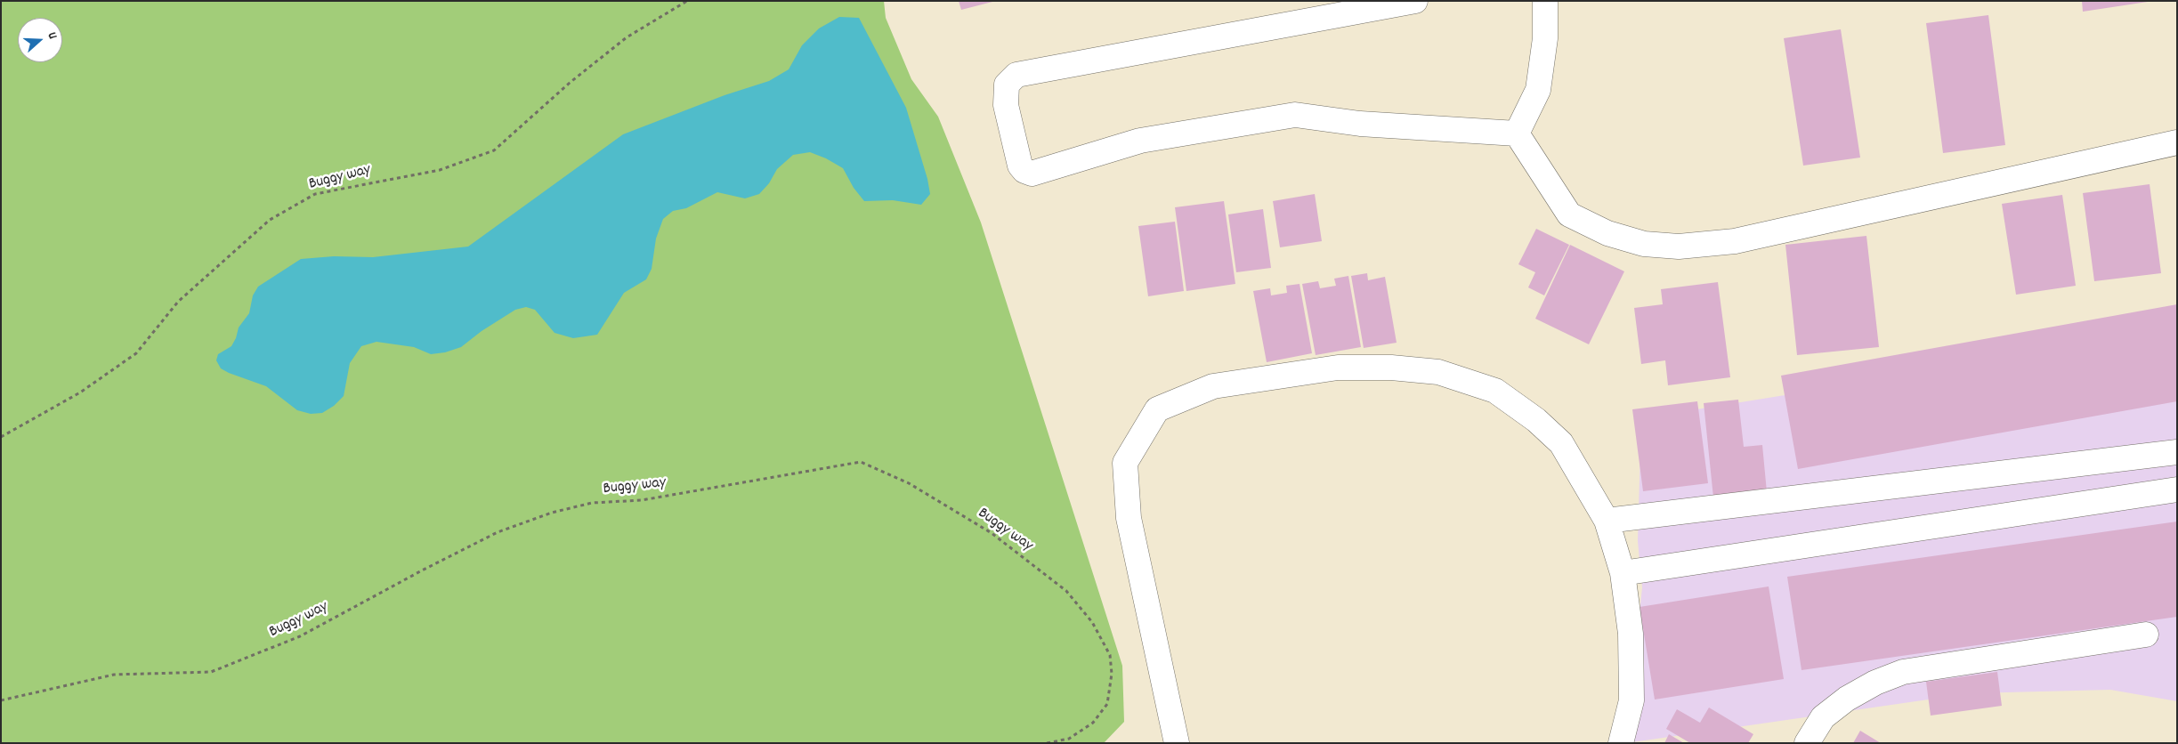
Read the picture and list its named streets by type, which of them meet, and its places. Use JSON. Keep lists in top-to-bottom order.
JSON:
{
  "streets": {
    "path": ["Buggy way"]
  },
  "north": "right"
}
